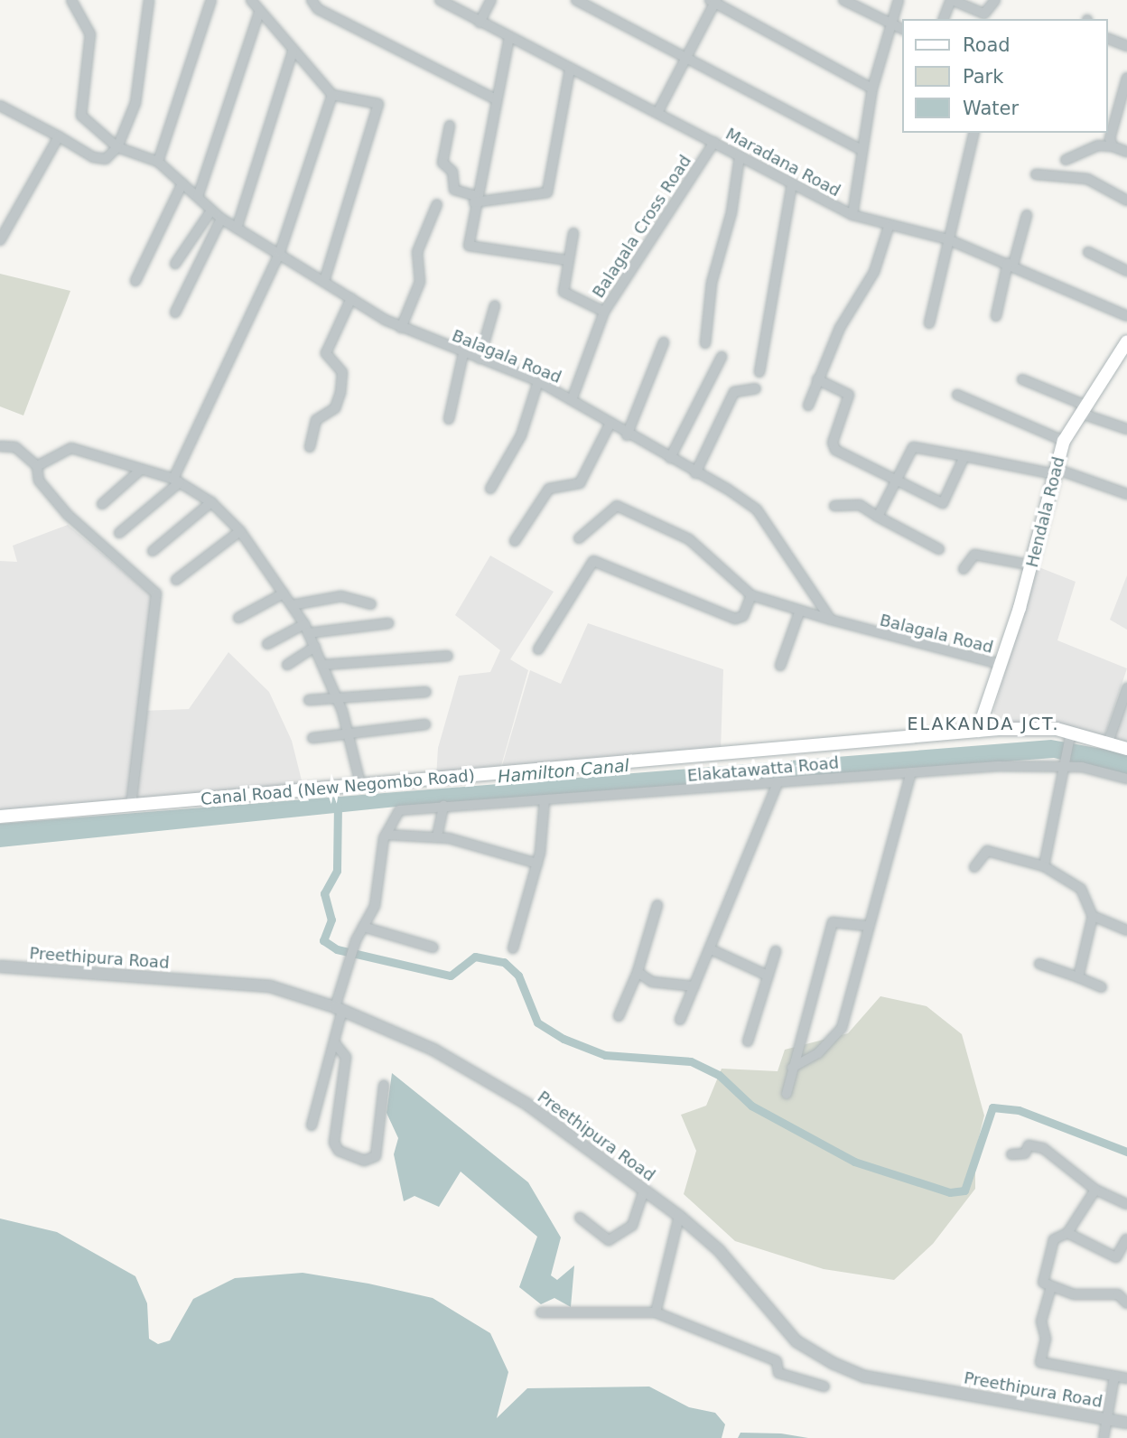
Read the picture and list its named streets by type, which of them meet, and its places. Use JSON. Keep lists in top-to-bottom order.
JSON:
{
  "streets": {
    "main road": ["Hendala Road", "Canal Road (New Negombo Road)"],
    "street": [
      "Maradana Road",
      "Balagala Cross Road",
      "Balagala Road",
      "Elakatawatta Road",
      "Preethipura Road"
    ]
  },
  "crossings": [
    ["Maradana Road", "Balagala Cross Road"],
    ["Balagala Cross Road", "Balagala Road"],
    ["Balagala Road", "Hendala Road"],
    ["Hendala Road", "Canal Road (New Negombo Road)"]
  ],
  "districts": ["ELAKANDA JCT."],
  "water": ["Hamilton Canal"],
  "legend": ["Road", "Park", "Water"]
}
